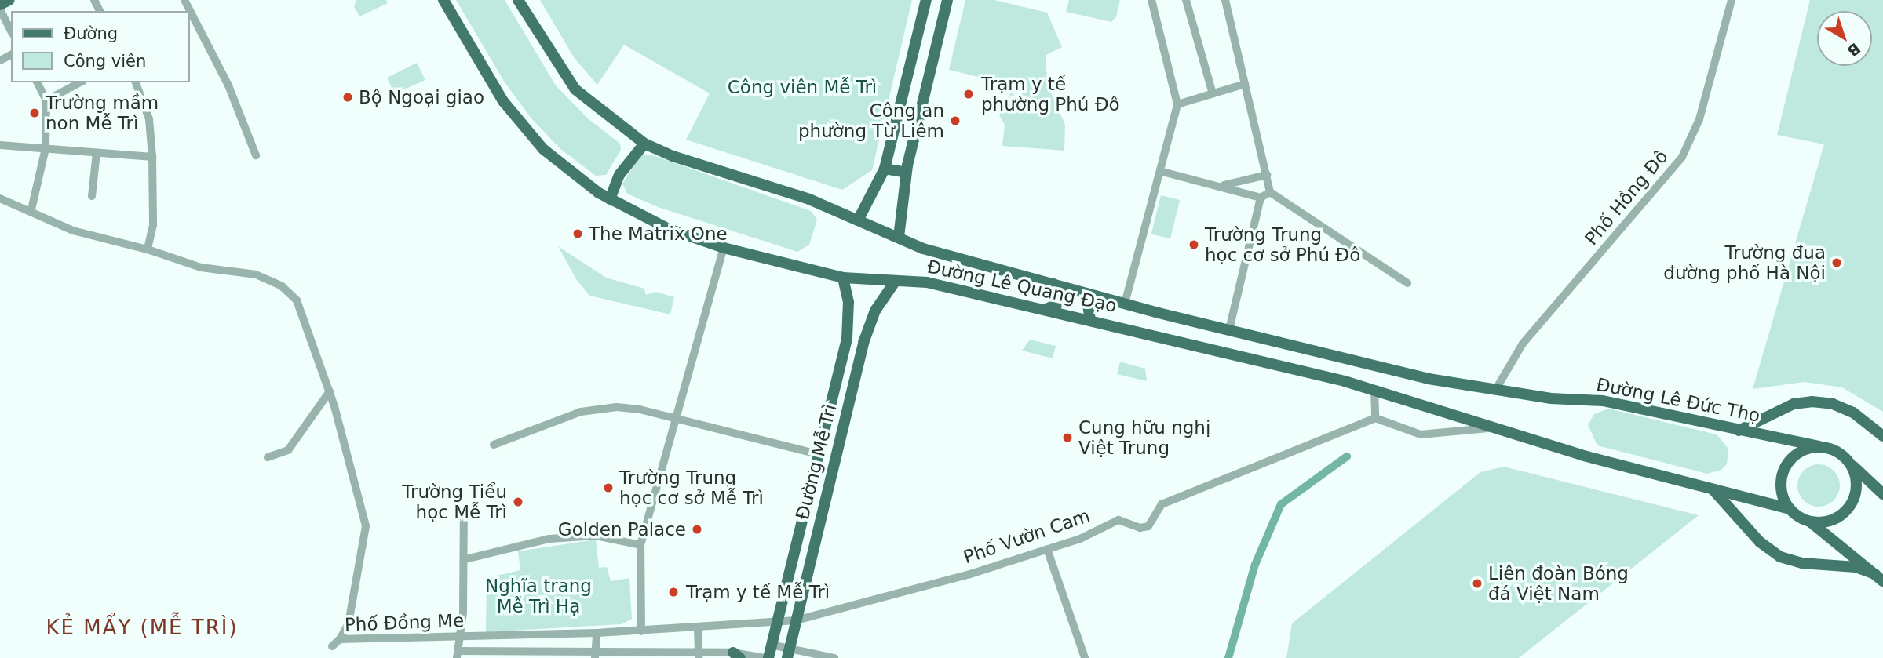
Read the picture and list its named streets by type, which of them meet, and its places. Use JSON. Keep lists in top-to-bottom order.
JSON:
{
  "streets": {
    "main road": ["Đường Lê Quang Đạo", "Đường Lê Đức Thọ", "Đường Mễ Trì"],
    "street": ["Phố Hồng Đô", "Phố Vườn Cam", "Phố Đồng Me"]
  },
  "crossings": [
    ["Phố Hồng Đô", "Đường Lê Quang Đạo"],
    ["Phố Hồng Đô", "Đường Lê Đức Thọ"],
    ["Đường Lê Quang Đạo", "Đường Lê Đức Thọ"],
    ["Đường Lê Quang Đạo", "Đường Mễ Trì"],
    ["Đường Mễ Trì", "Phố Vườn Cam"],
    ["Đường Mễ Trì", "Phố Đồng Me"],
    ["Phố Vườn Cam", "Phố Đồng Me"]
  ],
  "districts": ["KẺ MẨY (MỄ TRÌ)"],
  "parks": ["Công viên Mễ Trì", "Nghĩa trang Mễ Trì Hạ"],
  "places": [
    "Trạm y tế phường Phú Đô",
    "Bộ Ngoại giao",
    "Trường mầm non Mễ Trì",
    "Công an phường Từ Liêm",
    "The Matrix One",
    "Trường Trung học cơ sở Phú Đô",
    "Trường đua đường phố Hà Nội",
    "Cung hữu nghị Việt Trung",
    "Trường Trung học cơ sở Mễ Trì",
    "Trường Tiểu học Mễ Trì",
    "Golden Palace",
    "Liên đoàn Bóng đá Việt Nam",
    "Trạm y tế Mễ Trì"
  ],
  "legend": ["Đường", "Công viên"],
  "north": "bottom right"
}
